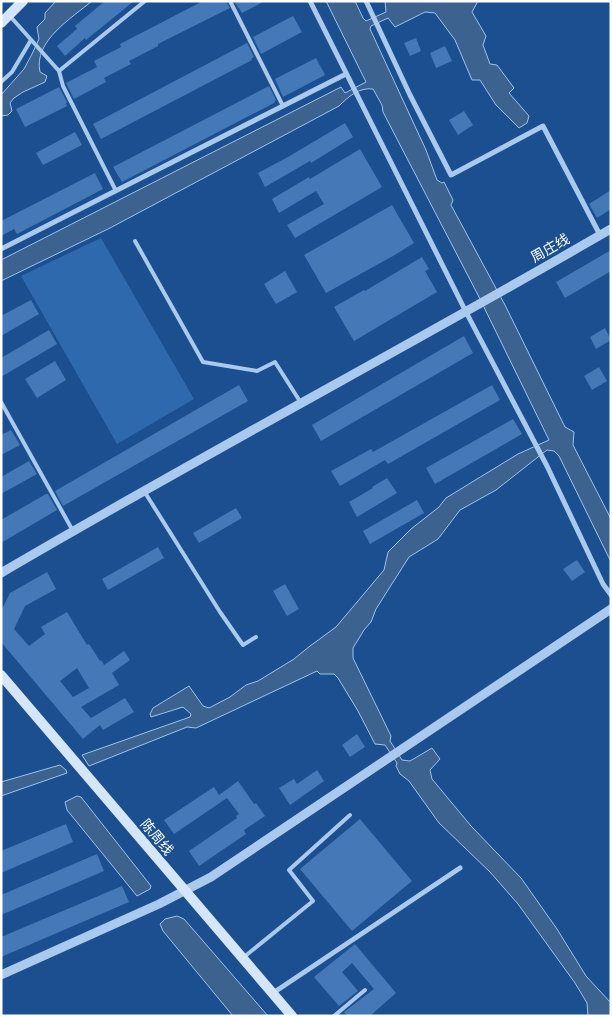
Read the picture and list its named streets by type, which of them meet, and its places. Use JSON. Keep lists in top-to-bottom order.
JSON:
{
  "streets": {
    "main road": ["陈周线"],
    "street": ["周庄线"]
  }
}
